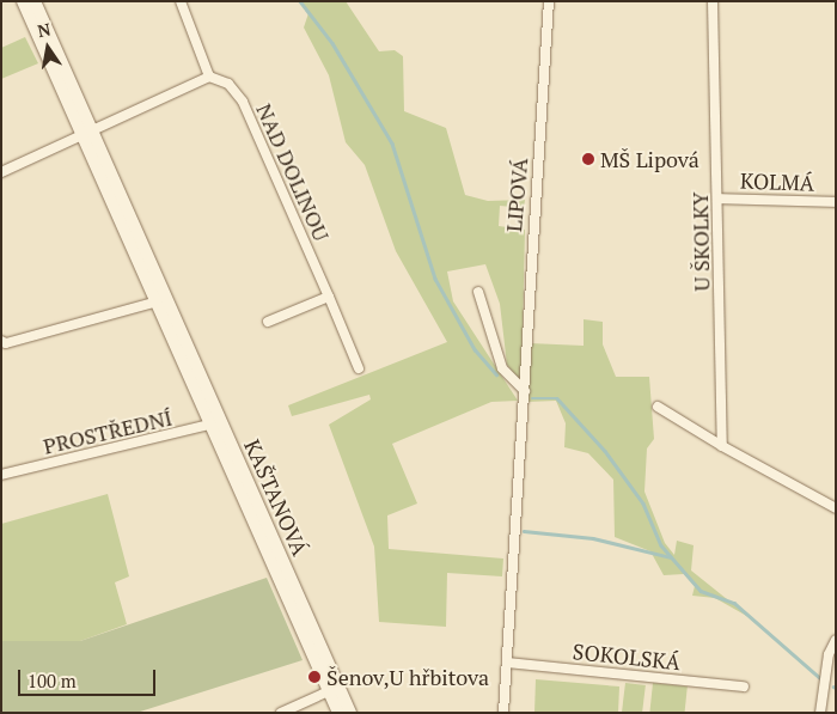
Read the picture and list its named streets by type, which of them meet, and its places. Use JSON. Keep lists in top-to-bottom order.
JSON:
{
  "streets": {
    "main road": ["KAŠTANOVÁ"],
    "street": [
      "NAD DOLINOU",
      "KOLMÁ",
      "LIPOVÁ",
      "U ŠKOLKY",
      "PROSTŘEDNÍ",
      "SOKOLSKÁ"
    ]
  },
  "crossings": [
    ["KOLMÁ", "U ŠKOLKY"],
    ["LIPOVÁ", "SOKOLSKÁ"],
    ["PROSTŘEDNÍ", "KAŠTANOVÁ"]
  ],
  "places": ["MŠ Lipová", "Šenov,U hřbitova"],
  "scale_bar": "100 m",
  "north": "top"
}
